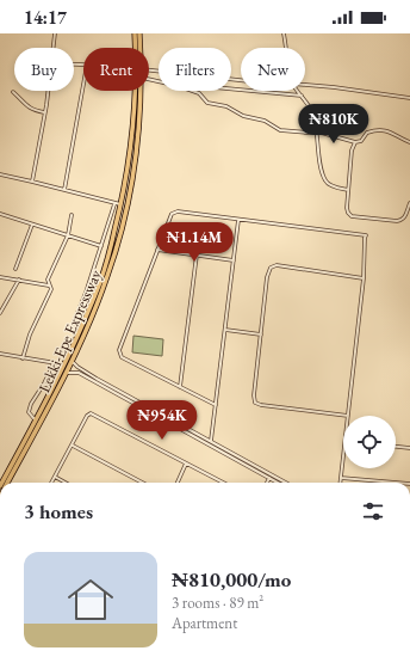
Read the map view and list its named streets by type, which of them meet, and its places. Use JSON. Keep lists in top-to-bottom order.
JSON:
{
  "streets": {
    "highway": ["Lekki-Epe Expressway"]
  },
  "page": {
    "status": "14:17",
    "chip": [
      "Buy",
      "Rent",
      "Filters",
      "New"
    ],
    "price": ["₦810K", "₦1.14M", "₦954K"],
    "heading": "3 homes",
    "list": [
      {
        "name": "₦810,000/mo",
        "note": "3 rooms · 89 m² · Apartment"
      }
    ]
  }
}
